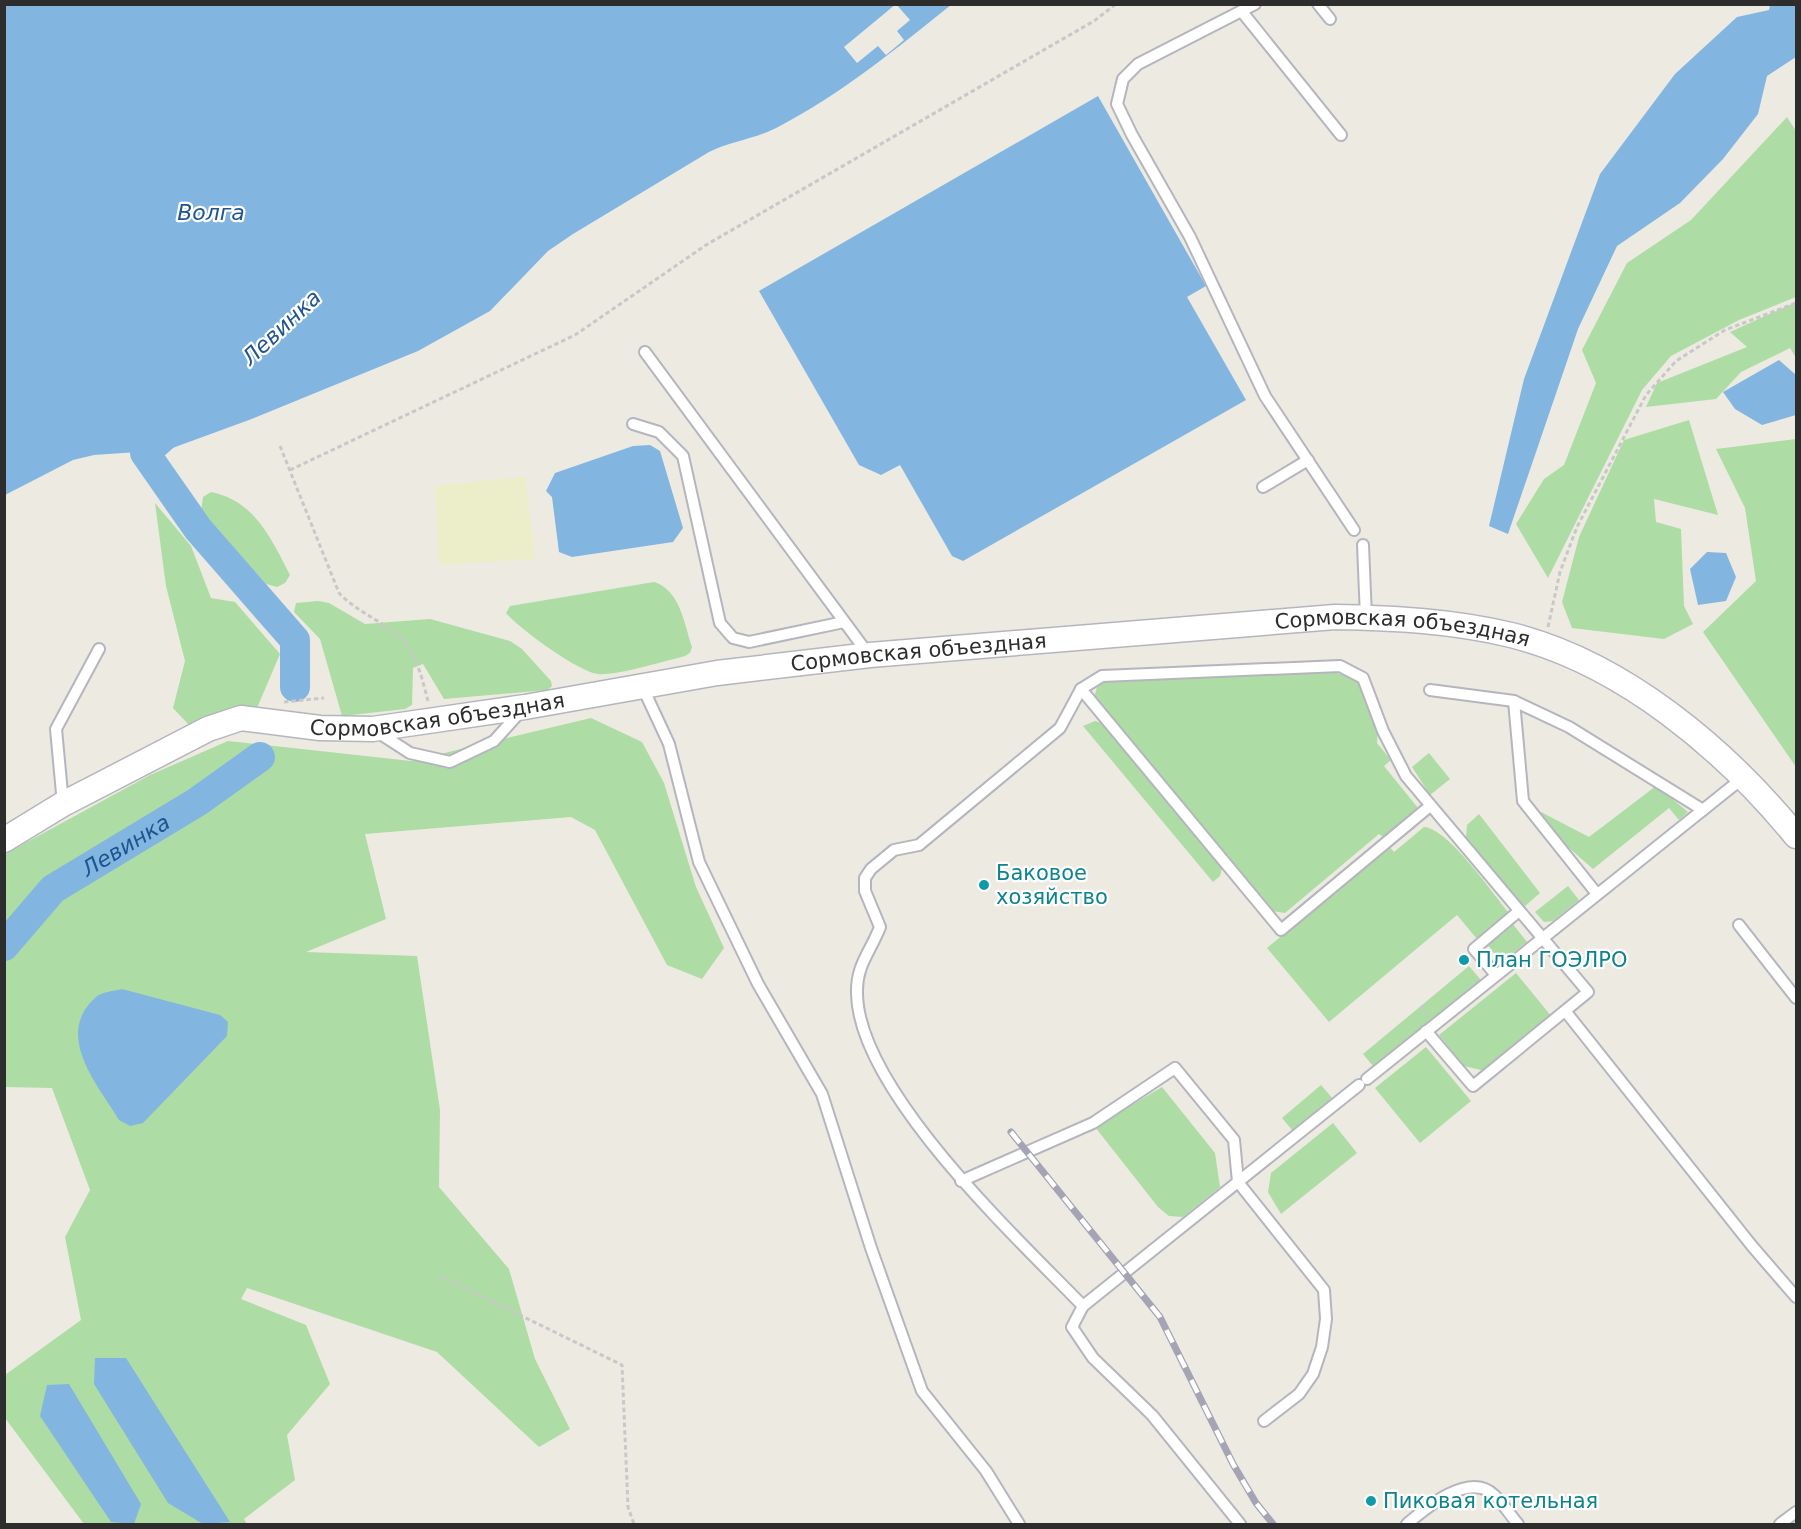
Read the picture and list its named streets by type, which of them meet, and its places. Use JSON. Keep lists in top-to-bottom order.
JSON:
{
  "streets": {
    "street": ["Сормовская объездная"]
  },
  "water": ["Волга", "Левинка"],
  "places": ["Баковое хозяйство", "План ГОЭЛРО", "Пиковая котельная"]
}
